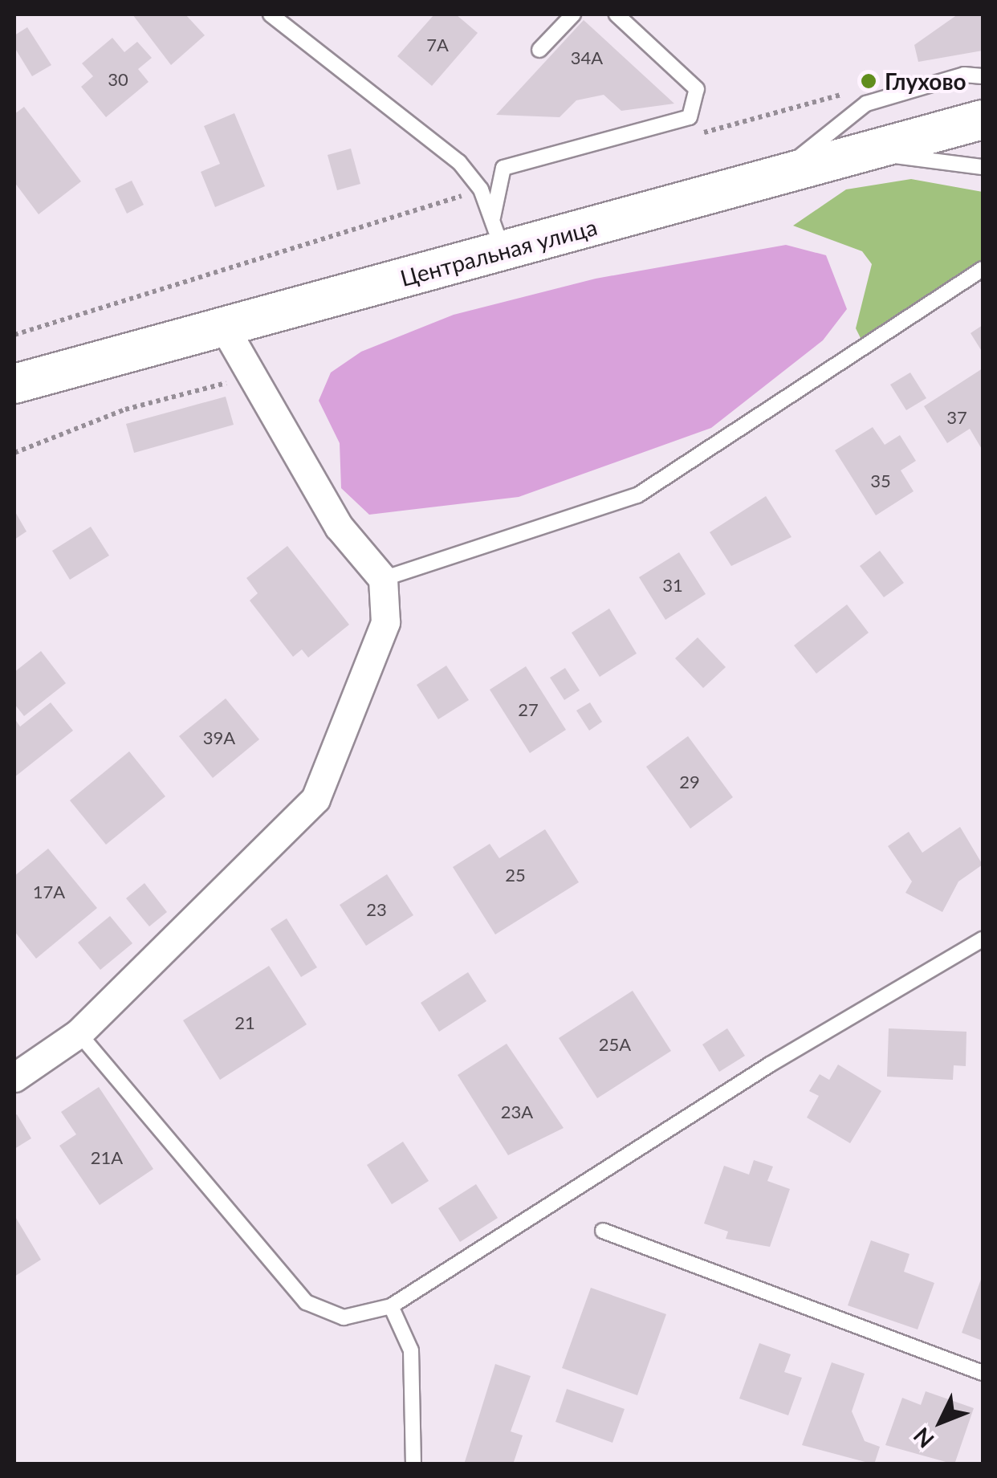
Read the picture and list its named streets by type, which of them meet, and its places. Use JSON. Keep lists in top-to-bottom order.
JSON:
{
  "streets": {
    "main road": ["Центральная улица"]
  },
  "places": ["Глухово"],
  "house_numbers": [
    "7А",
    "34А",
    "30",
    "37",
    "35",
    "31",
    "27",
    "39А",
    "29",
    "25",
    "17А",
    "23",
    "21",
    "25А",
    "23А",
    "21А"
  ],
  "north": "bottom left"
}
